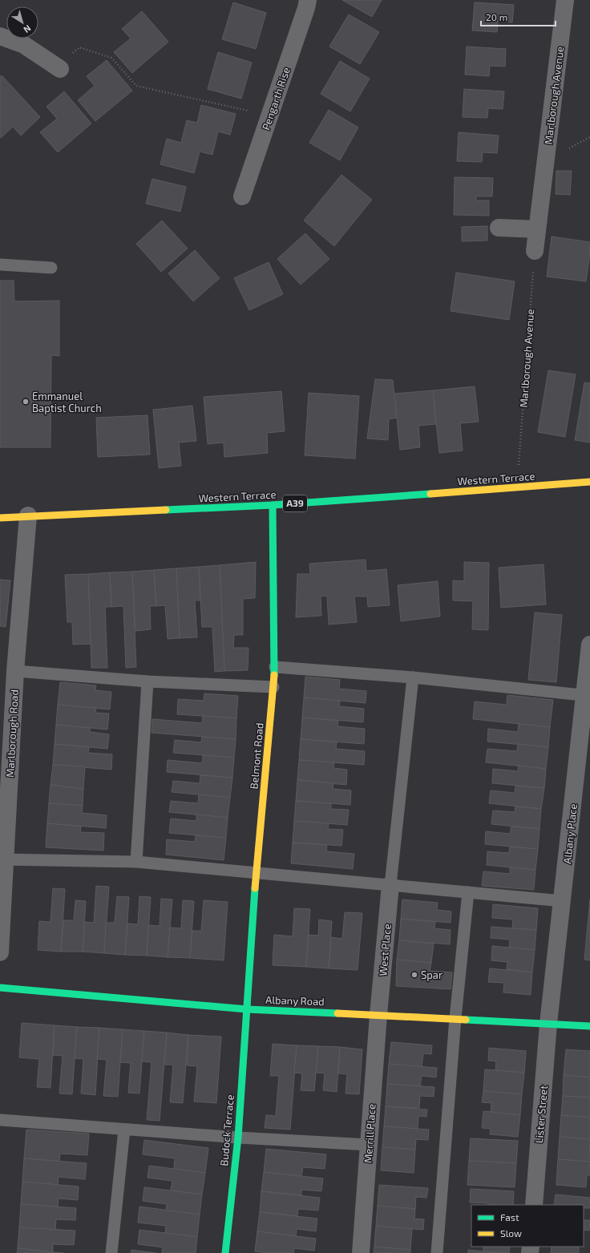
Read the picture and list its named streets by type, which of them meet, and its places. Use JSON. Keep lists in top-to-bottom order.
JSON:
{
  "streets": {
    "street": [
      "Marlborough Avenue",
      "Pengarth Rise",
      "Western Terrace",
      "A39",
      "Marlborough Road",
      "Belmont Road",
      "Albany Place",
      "West Place",
      "Albany Road",
      "Lister Street",
      "Budock Terrace",
      "Merrill Place"
    ]
  },
  "crossings": [
    ["Marlborough Avenue", "Western Terrace"],
    ["Western Terrace", "Marlborough Road"],
    ["Western Terrace", "Belmont Road"],
    ["Belmont Road", "Albany Road"],
    ["Belmont Road", "Budock Terrace"],
    ["Albany Place", "Albany Road"],
    ["Albany Place", "Lister Street"],
    ["West Place", "Albany Road"],
    ["West Place", "Merrill Place"],
    ["Albany Road", "Lister Street"],
    ["Albany Road", "Budock Terrace"],
    ["Albany Road", "Merrill Place"]
  ],
  "places": ["Emmanuel Baptist Church", "Spar"],
  "legend": ["Fast", "Slow"],
  "scale_bar": "20 m",
  "north": "bottom right"
}
